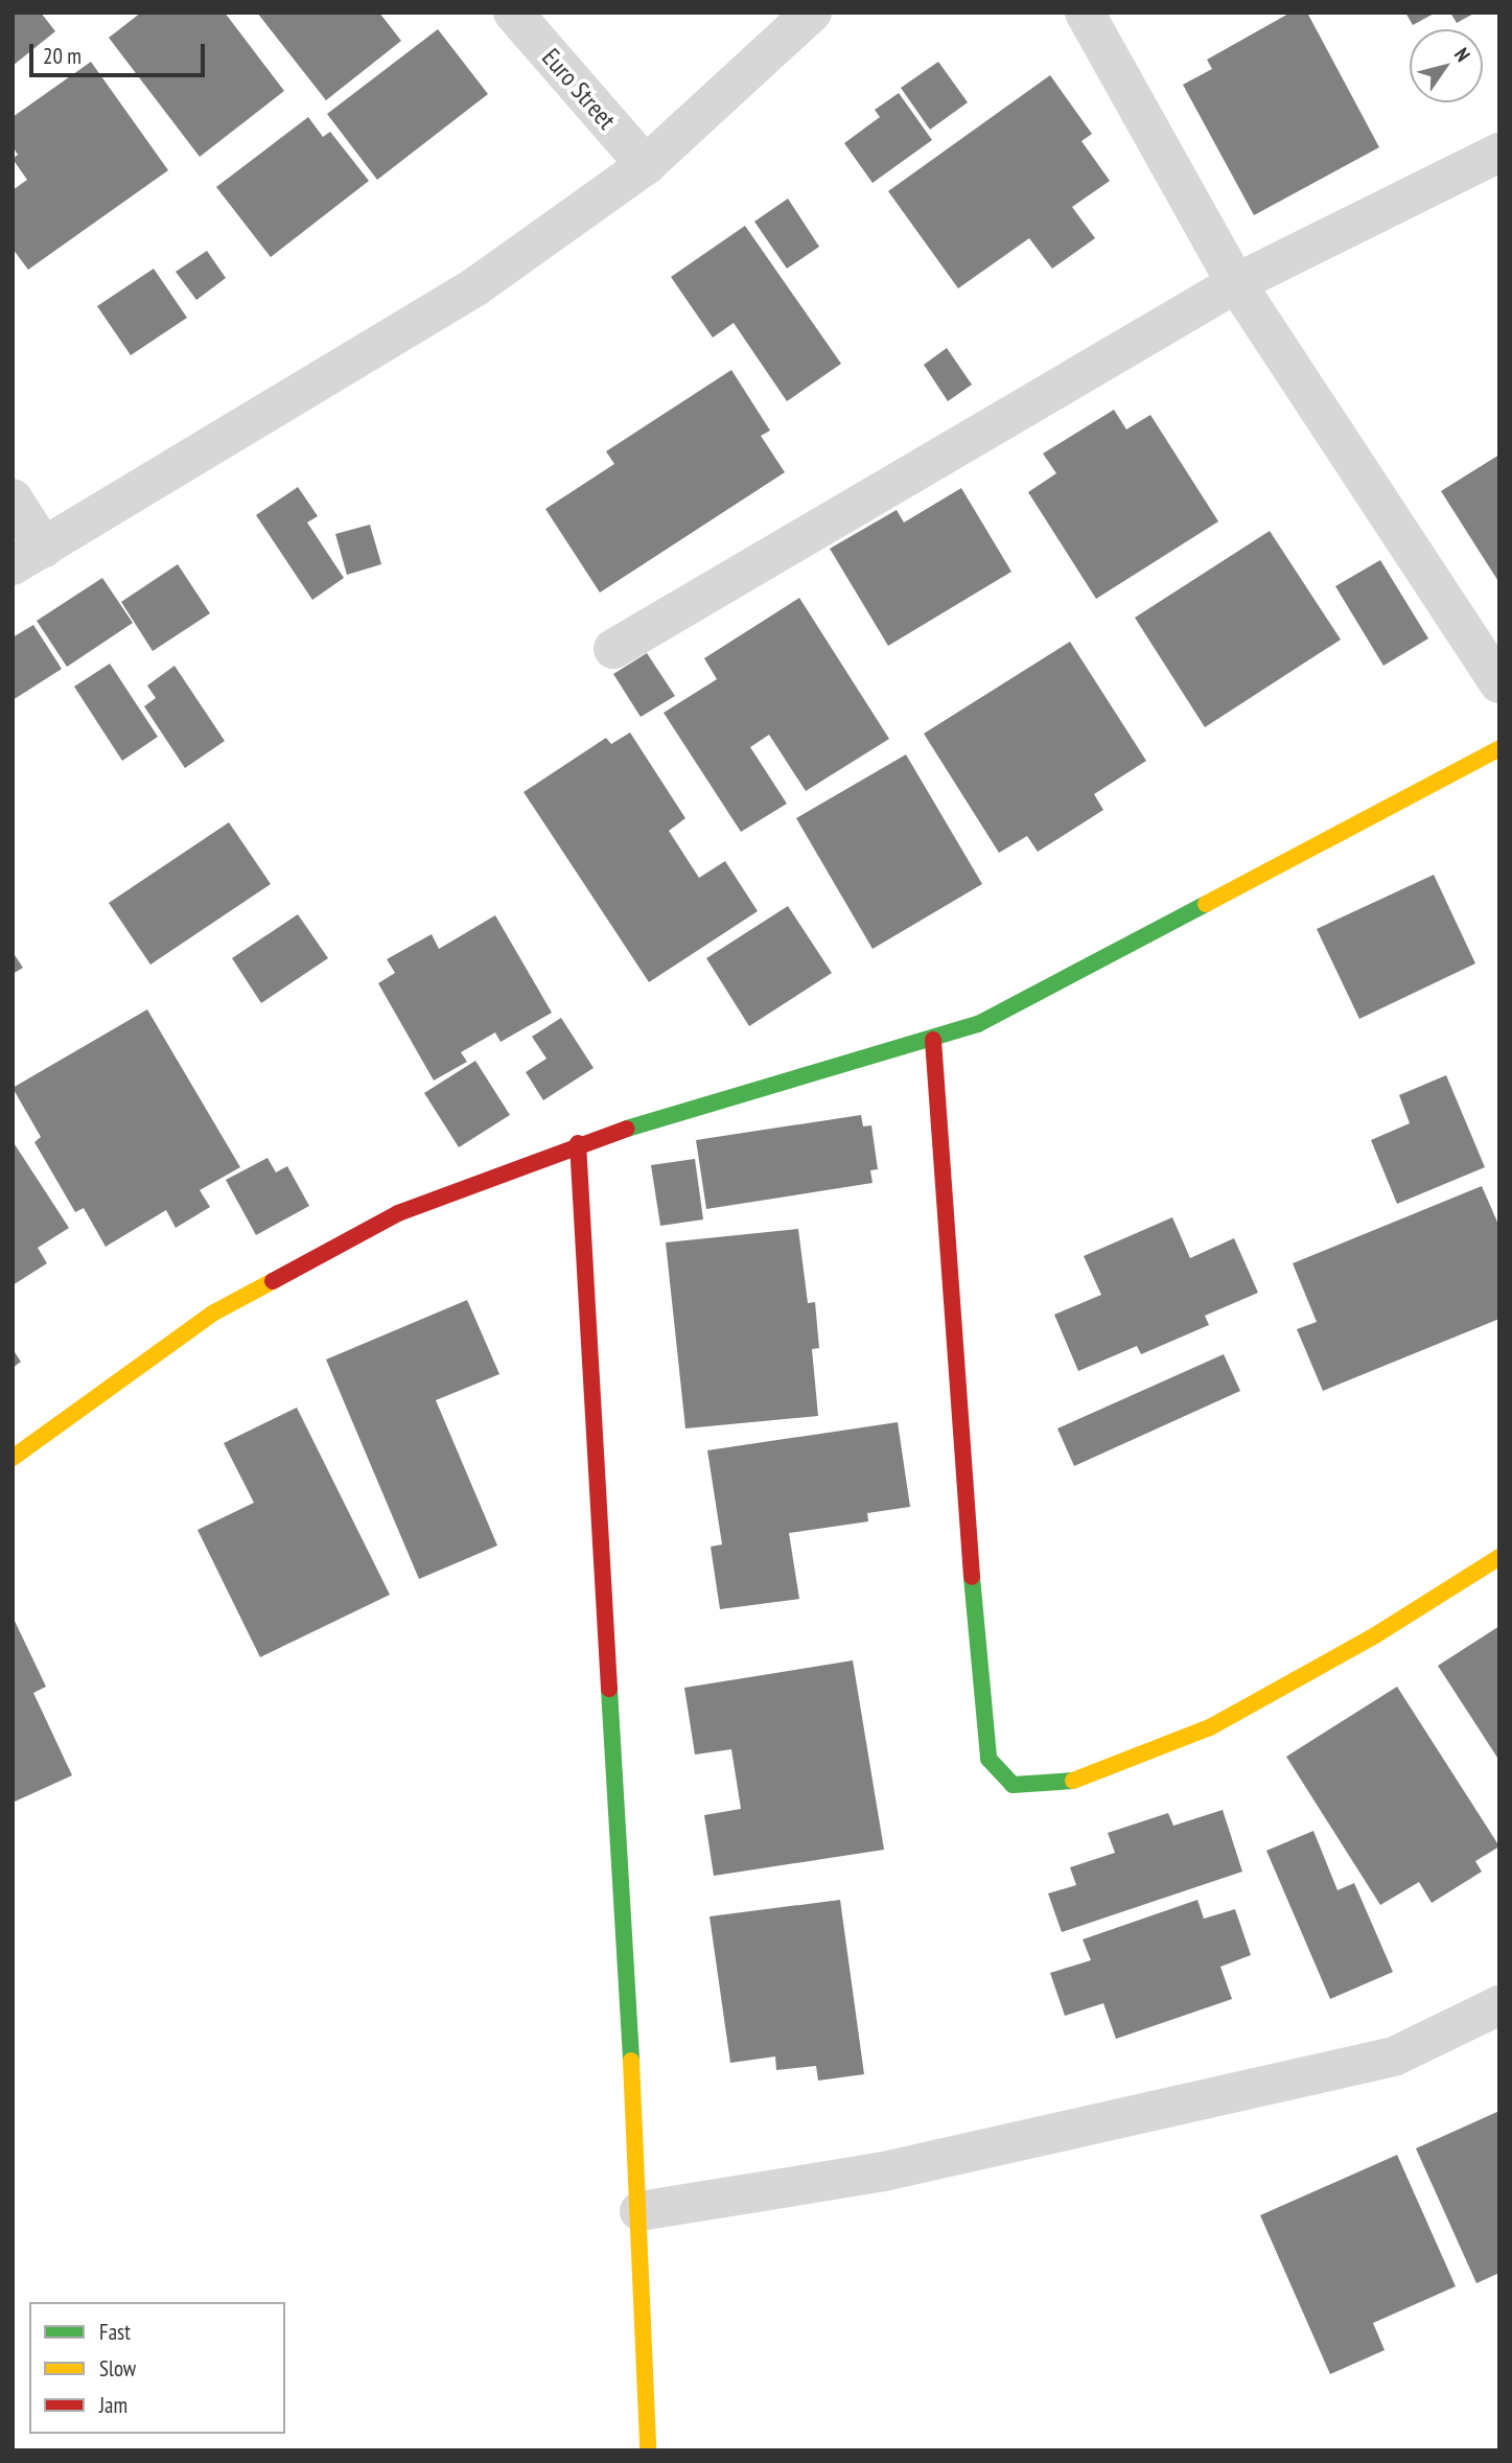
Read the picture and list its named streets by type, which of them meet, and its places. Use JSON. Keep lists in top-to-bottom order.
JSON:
{
  "streets": {
    "street": ["Euro Street"]
  },
  "legend": ["Fast", "Slow", "Jam"],
  "scale_bar": "20 m",
  "north": "top right"
}
